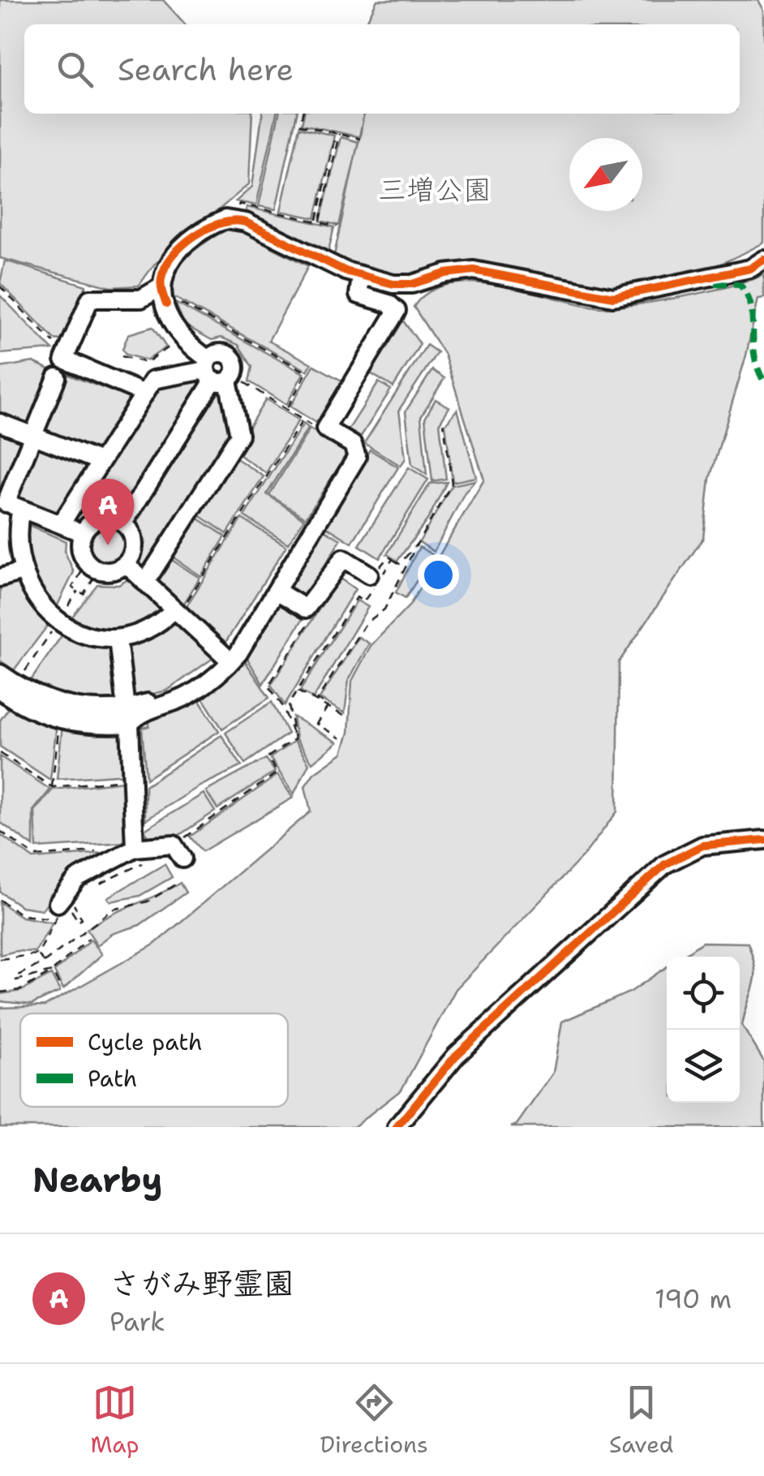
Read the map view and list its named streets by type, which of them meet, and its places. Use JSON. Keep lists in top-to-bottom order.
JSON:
{
  "parks": ["三増公園"],
  "legend": ["Cycle path", "Path"],
  "north": "bottom left",
  "page": {
    "search": "Search here",
    "pins": "A",
    "heading": "Nearby",
    "list": [
      {
        "mark": "A",
        "name": "さがみ野霊園",
        "note": "Park",
        "value": "190 m"
      }
    ],
    "nav": ["Map", "Directions", "Saved"]
  }
}
